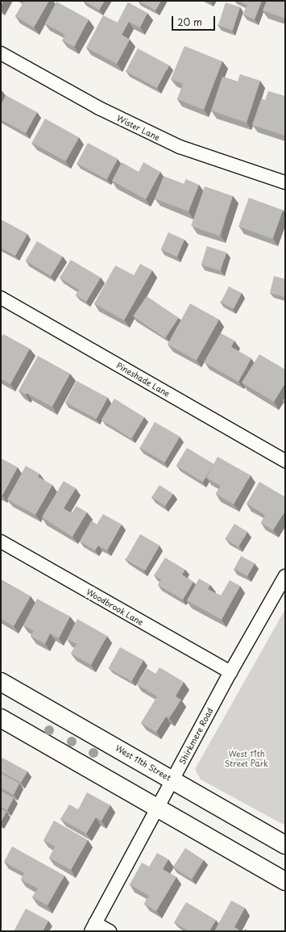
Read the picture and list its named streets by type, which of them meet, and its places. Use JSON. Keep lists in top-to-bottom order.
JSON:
{
  "streets": {
    "main road": ["West 11th Street"],
    "street": [
      "Wister Lane",
      "Pineshade Lane",
      "Woodbrook Lane",
      "Shirkmere Road"
    ]
  },
  "crossings": [
    ["Woodbrook Lane", "Shirkmere Road"],
    ["Shirkmere Road", "West 11th Street"]
  ],
  "parks": ["West 11th Street Park"],
  "scale_bar": "20 m"
}
